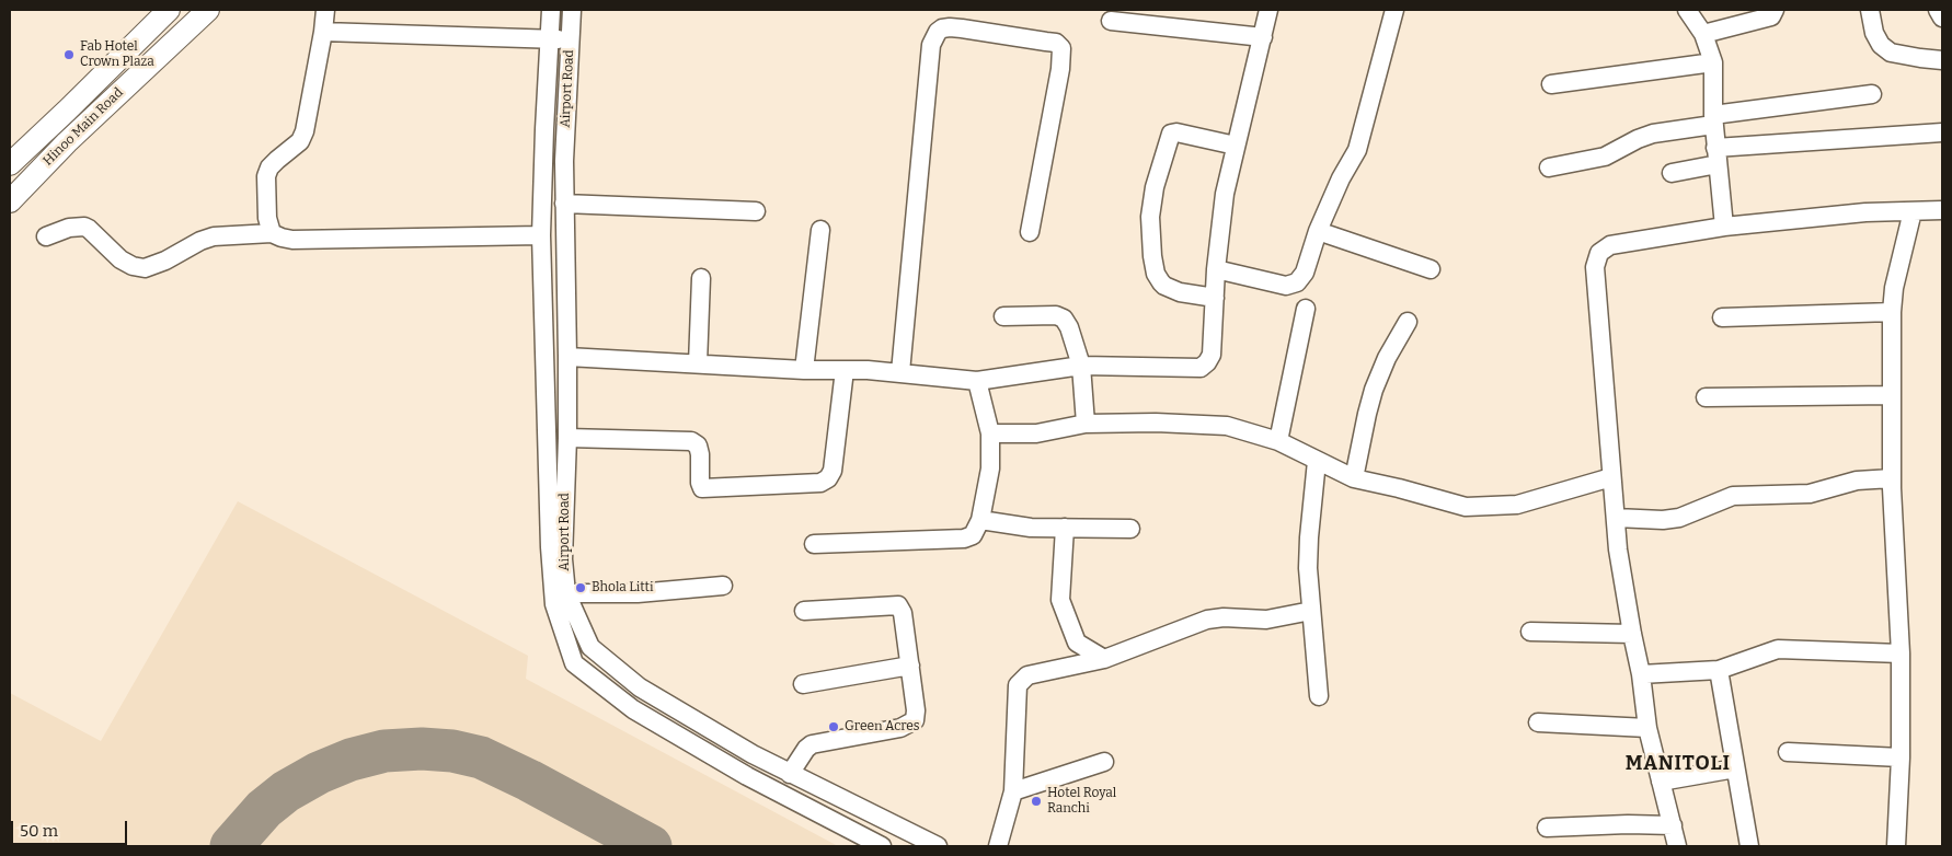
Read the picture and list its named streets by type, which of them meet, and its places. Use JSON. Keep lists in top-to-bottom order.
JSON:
{
  "streets": {
    "main road": ["Hinoo Main Road"],
    "street": ["Airport Road"]
  },
  "districts": ["MANITOLI"],
  "places": [
    "Fab Hotel Crown Plaza",
    "Bhola Litti",
    "Green Acres",
    "Hotel Royal Ranchi"
  ],
  "scale_bar": "50 m"
}
